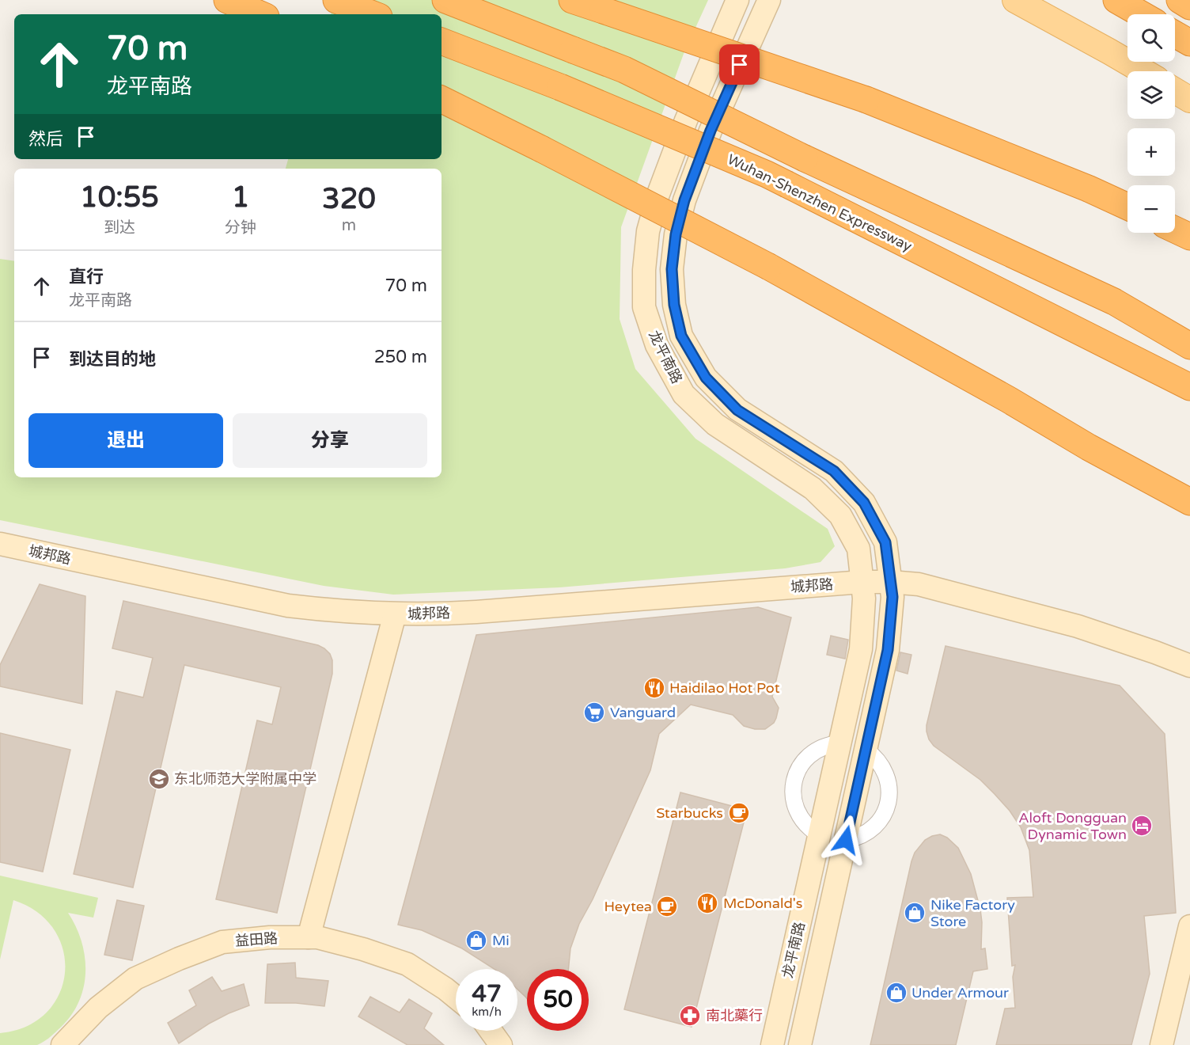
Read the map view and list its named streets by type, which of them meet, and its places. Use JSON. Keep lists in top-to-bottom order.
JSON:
{
  "streets": {
    "highway": ["Wuhan-Shenzhen Expressway"],
    "main road": ["龙平南路", "城邦路", "益田路"]
  },
  "crossings": [
    ["龙平南路", "城邦路"]
  ],
  "places": {
    "restaurant": ["Haidilao Hot Pot", "McDonald's"],
    "supermarket": ["Vanguard"],
    "school or university": ["东北师范大学附属中学"],
    "cafe": ["Starbucks", "Heytea"],
    "hotel": ["Aloft Dongguan Dynamic Town"],
    "shop": ["Nike Factory Store", "Mi", "Under Armour"],
    "pharmacy": ["南北藥行"]
  },
  "page": {
    "map_buttons": ["+", "−"],
    "turn": ["70 m", "龙平南路"],
    "then": "然后",
    "eta": [
      "10:55",
      "到达",
      "1",
      "分钟",
      "320",
      "m"
    ],
    "list": [
      {
        "name": "直行",
        "note": "龙平南路",
        "value": "70 m"
      },
      {
        "name": "到达目的地",
        "value": "250 m"
      }
    ],
    "buttons": ["退出", "分享"],
    "speed": "47 km/h",
    "limit": "50"
  }
}
